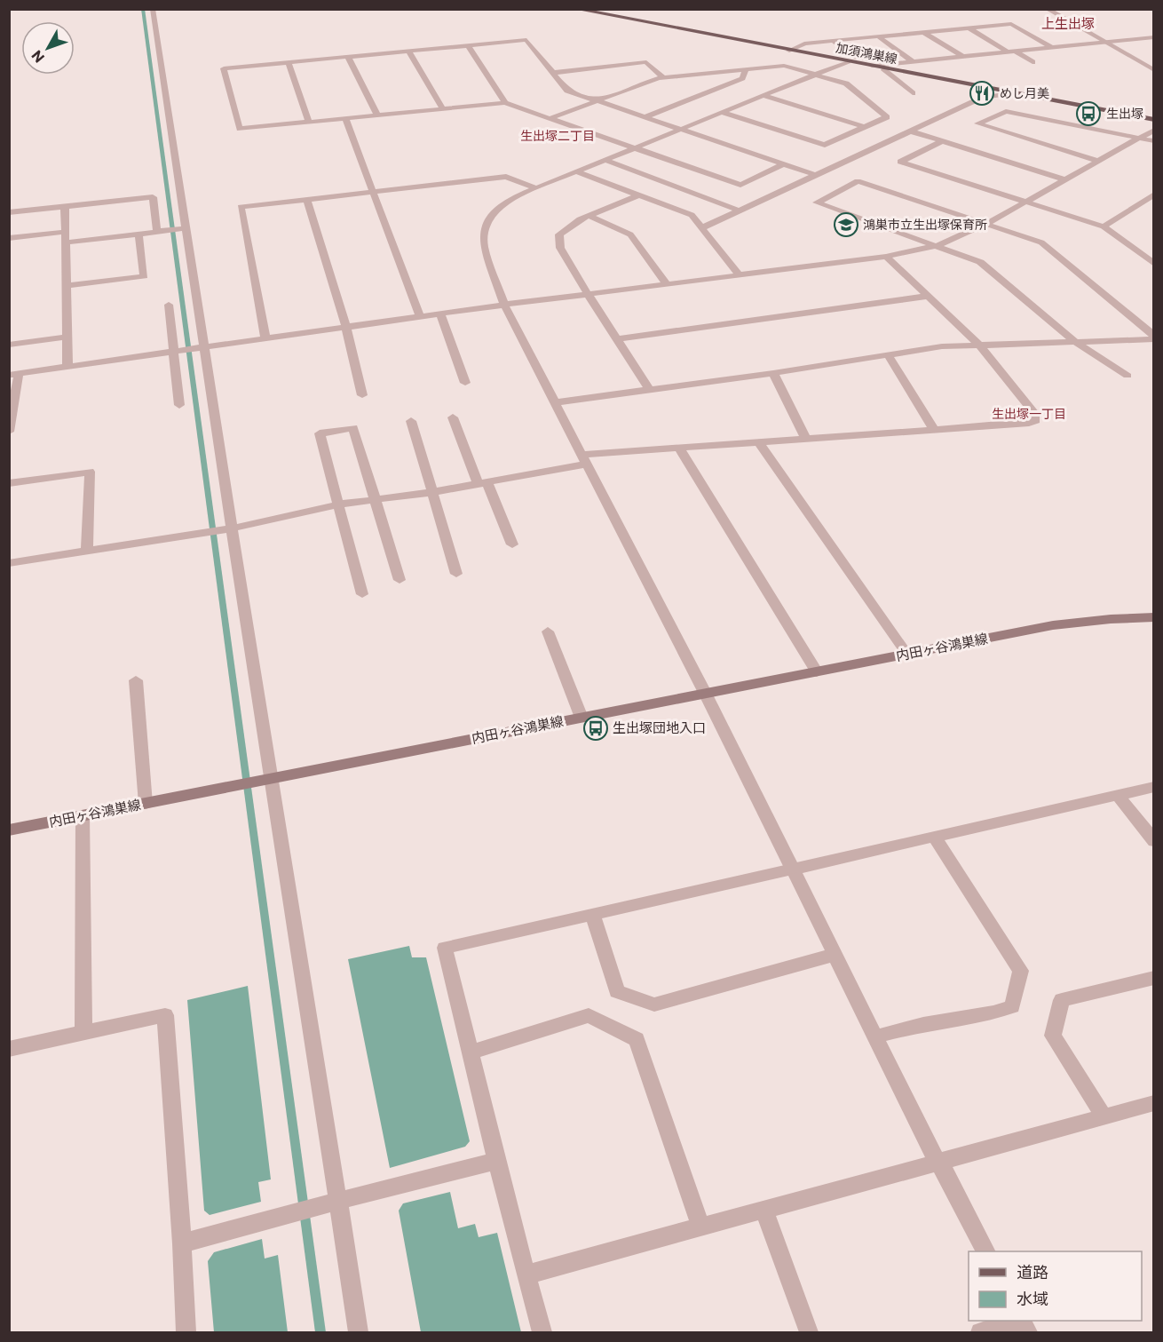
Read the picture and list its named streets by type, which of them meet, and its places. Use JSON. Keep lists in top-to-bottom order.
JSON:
{
  "streets": {
    "main road": ["加須鴻巣線", "内田ヶ谷鴻巣線"]
  },
  "districts": ["上生出塚", "生出塚二丁目", "生出塚一丁目"],
  "places": {
    "restaurant": ["めし月美"],
    "bus stop": ["生出塚", "生出塚団地入口"],
    "school or university": ["鴻巣市立生出塚保育所"]
  },
  "legend": ["道路", "水域"],
  "north": "bottom left"
}
